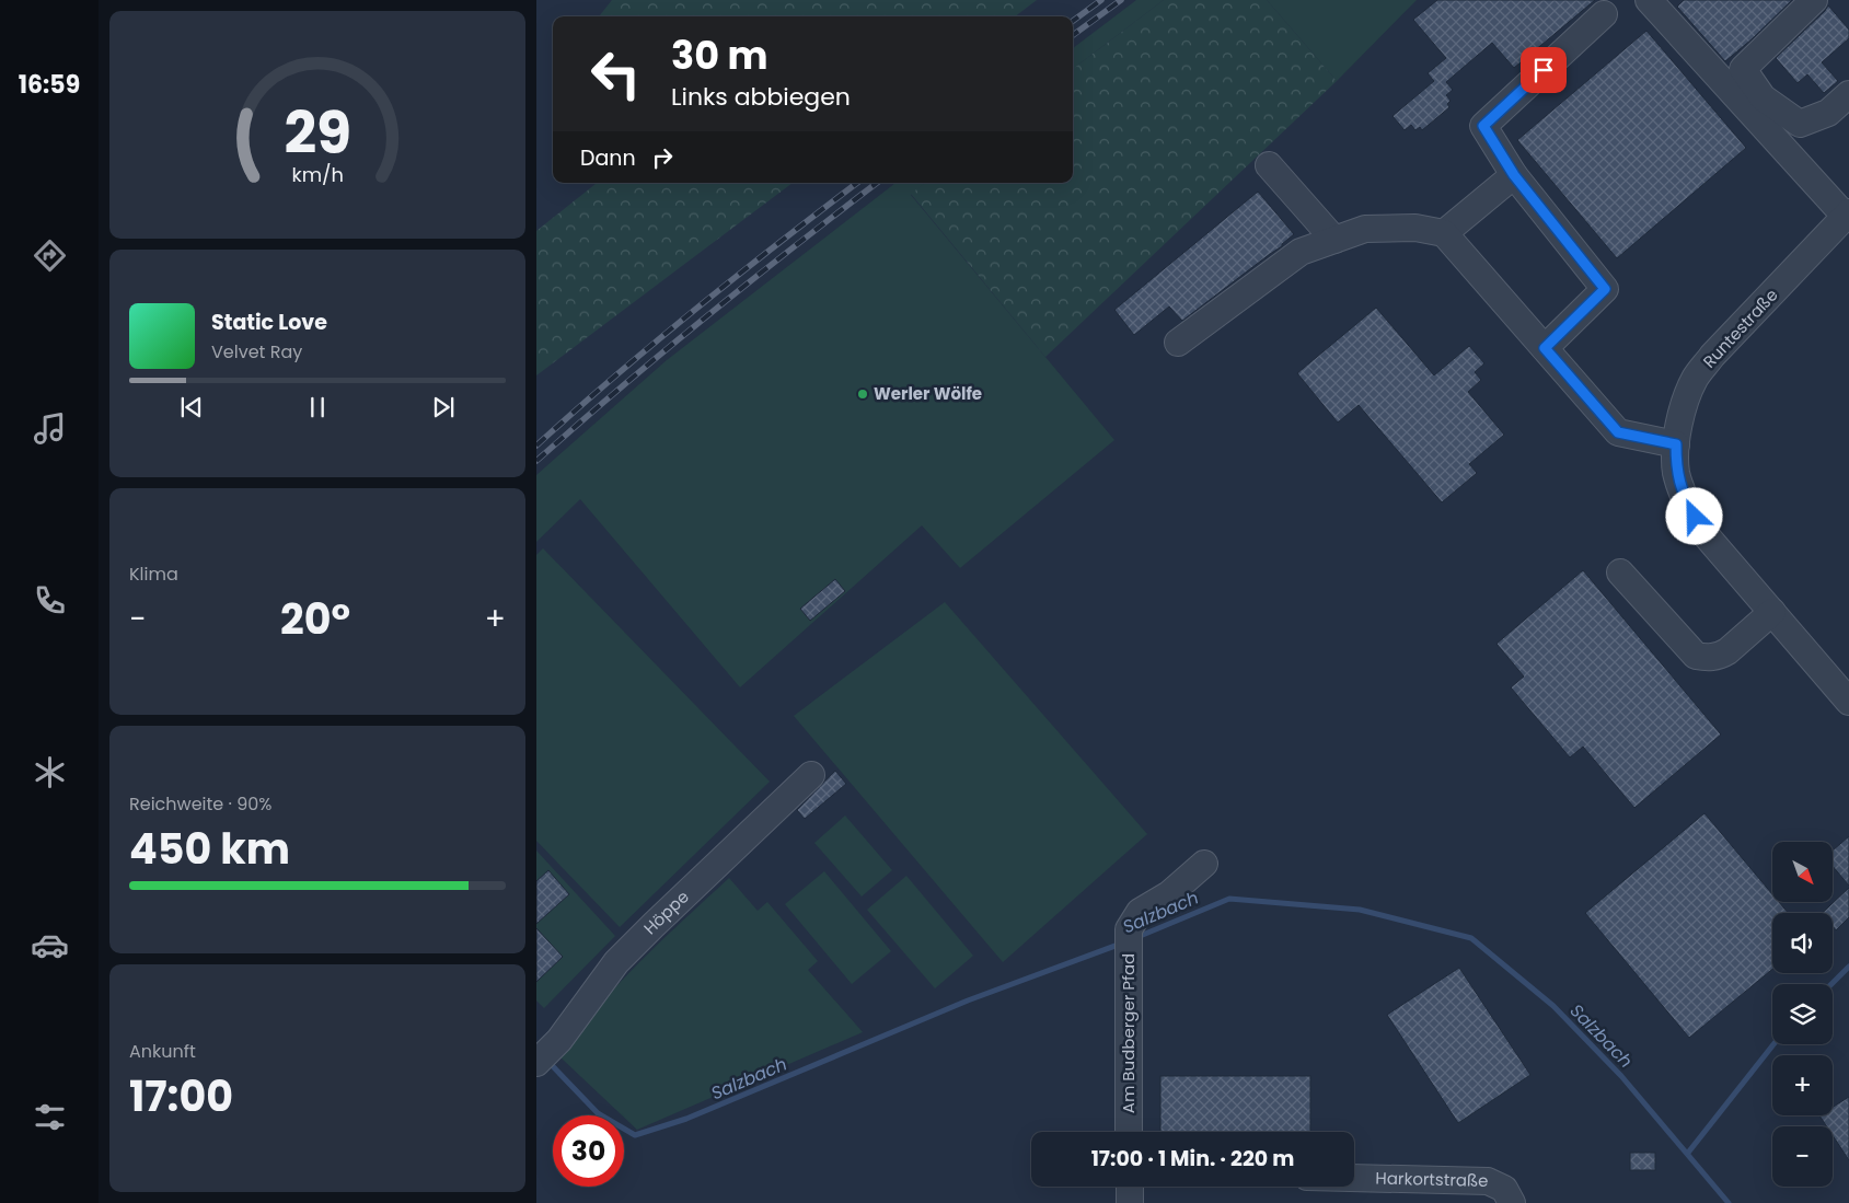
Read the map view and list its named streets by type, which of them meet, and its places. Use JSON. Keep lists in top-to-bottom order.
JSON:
{
  "streets": {
    "street": [
      "Runtestraße",
      "Höppe",
      "Am Budberger Pfad",
      "Harkortstraße"
    ]
  },
  "water": ["Salzbach"],
  "places": ["Werler Wölfe"],
  "north": "bottom right",
  "page": {
    "tabs": "16:59",
    "turn": ["30 m", "Links abbiegen"],
    "then": "Dann",
    "song": ["Static Love", "Velvet Ray"],
    "tile": [
      "Klima",
      ["Reichweite · 90%", "450 km"],
      ["Ankunft", "17:00"]
    ],
    "heat": ["−", "20°", "+"],
    "map_buttons": ["+", "−"],
    "limit": "30",
    "trip": "17:00 · 1 Min. · 220 m",
    "gauge": ["29", "km/h"]
  }
}
